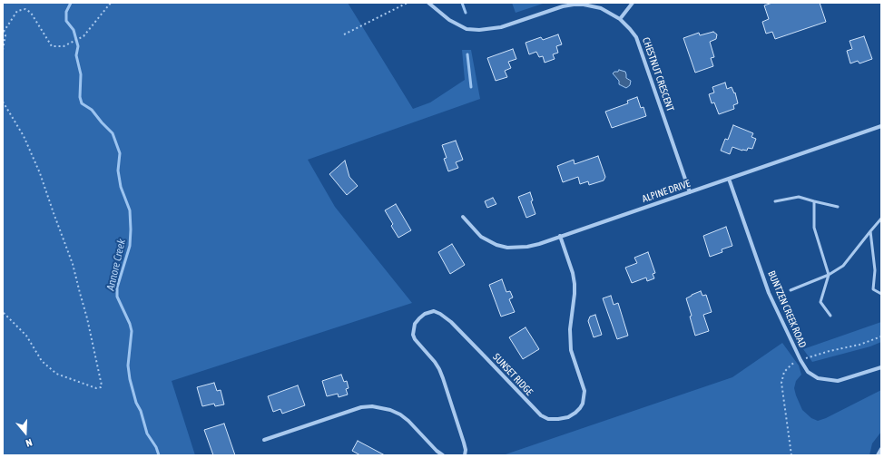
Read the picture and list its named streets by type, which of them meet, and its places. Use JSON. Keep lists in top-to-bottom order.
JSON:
{
  "streets": {
    "street": [
      "CHESTNUT CRESCENT",
      "ALPINE DRIVE",
      "BUNTZEN CREEK ROAD",
      "SUNSET RIDGE"
    ]
  },
  "crossings": [
    ["CHESTNUT CRESCENT", "ALPINE DRIVE"],
    ["ALPINE DRIVE", "BUNTZEN CREEK ROAD"],
    ["ALPINE DRIVE", "SUNSET RIDGE"]
  ],
  "water": ["Annore Creek"],
  "north": "bottom"
}
